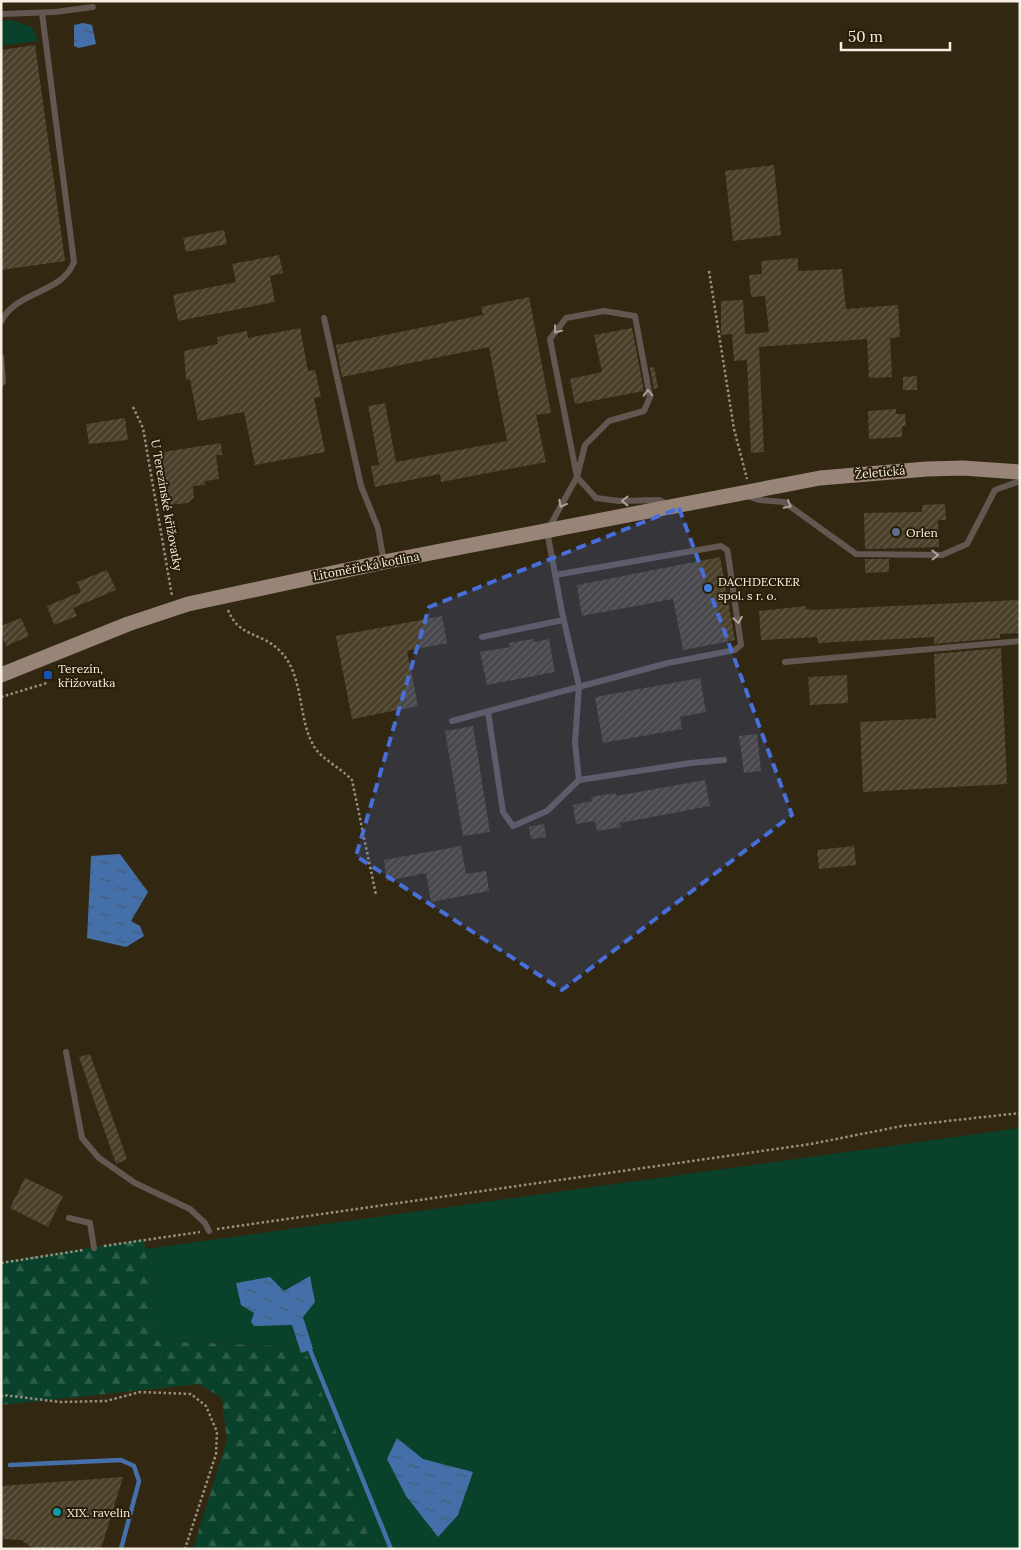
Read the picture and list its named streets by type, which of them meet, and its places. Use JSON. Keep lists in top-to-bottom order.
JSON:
{
  "streets": {
    "main road": ["Želetická", "Litoměřická kotlina"],
    "path": ["U Terezínské křižovatky"]
  },
  "crossings": [
    ["Želetická", "Litoměřická kotlina"],
    ["U Terezínské křižovatky", "Litoměřická kotlina"]
  ],
  "places": {
    "other": ["Orlen", "DACHDECKER spol. s r. o.", "XIX. ravelin"],
    "transit": ["Terezín, křižovatka"]
  },
  "scale_bar": "50 m"
}
